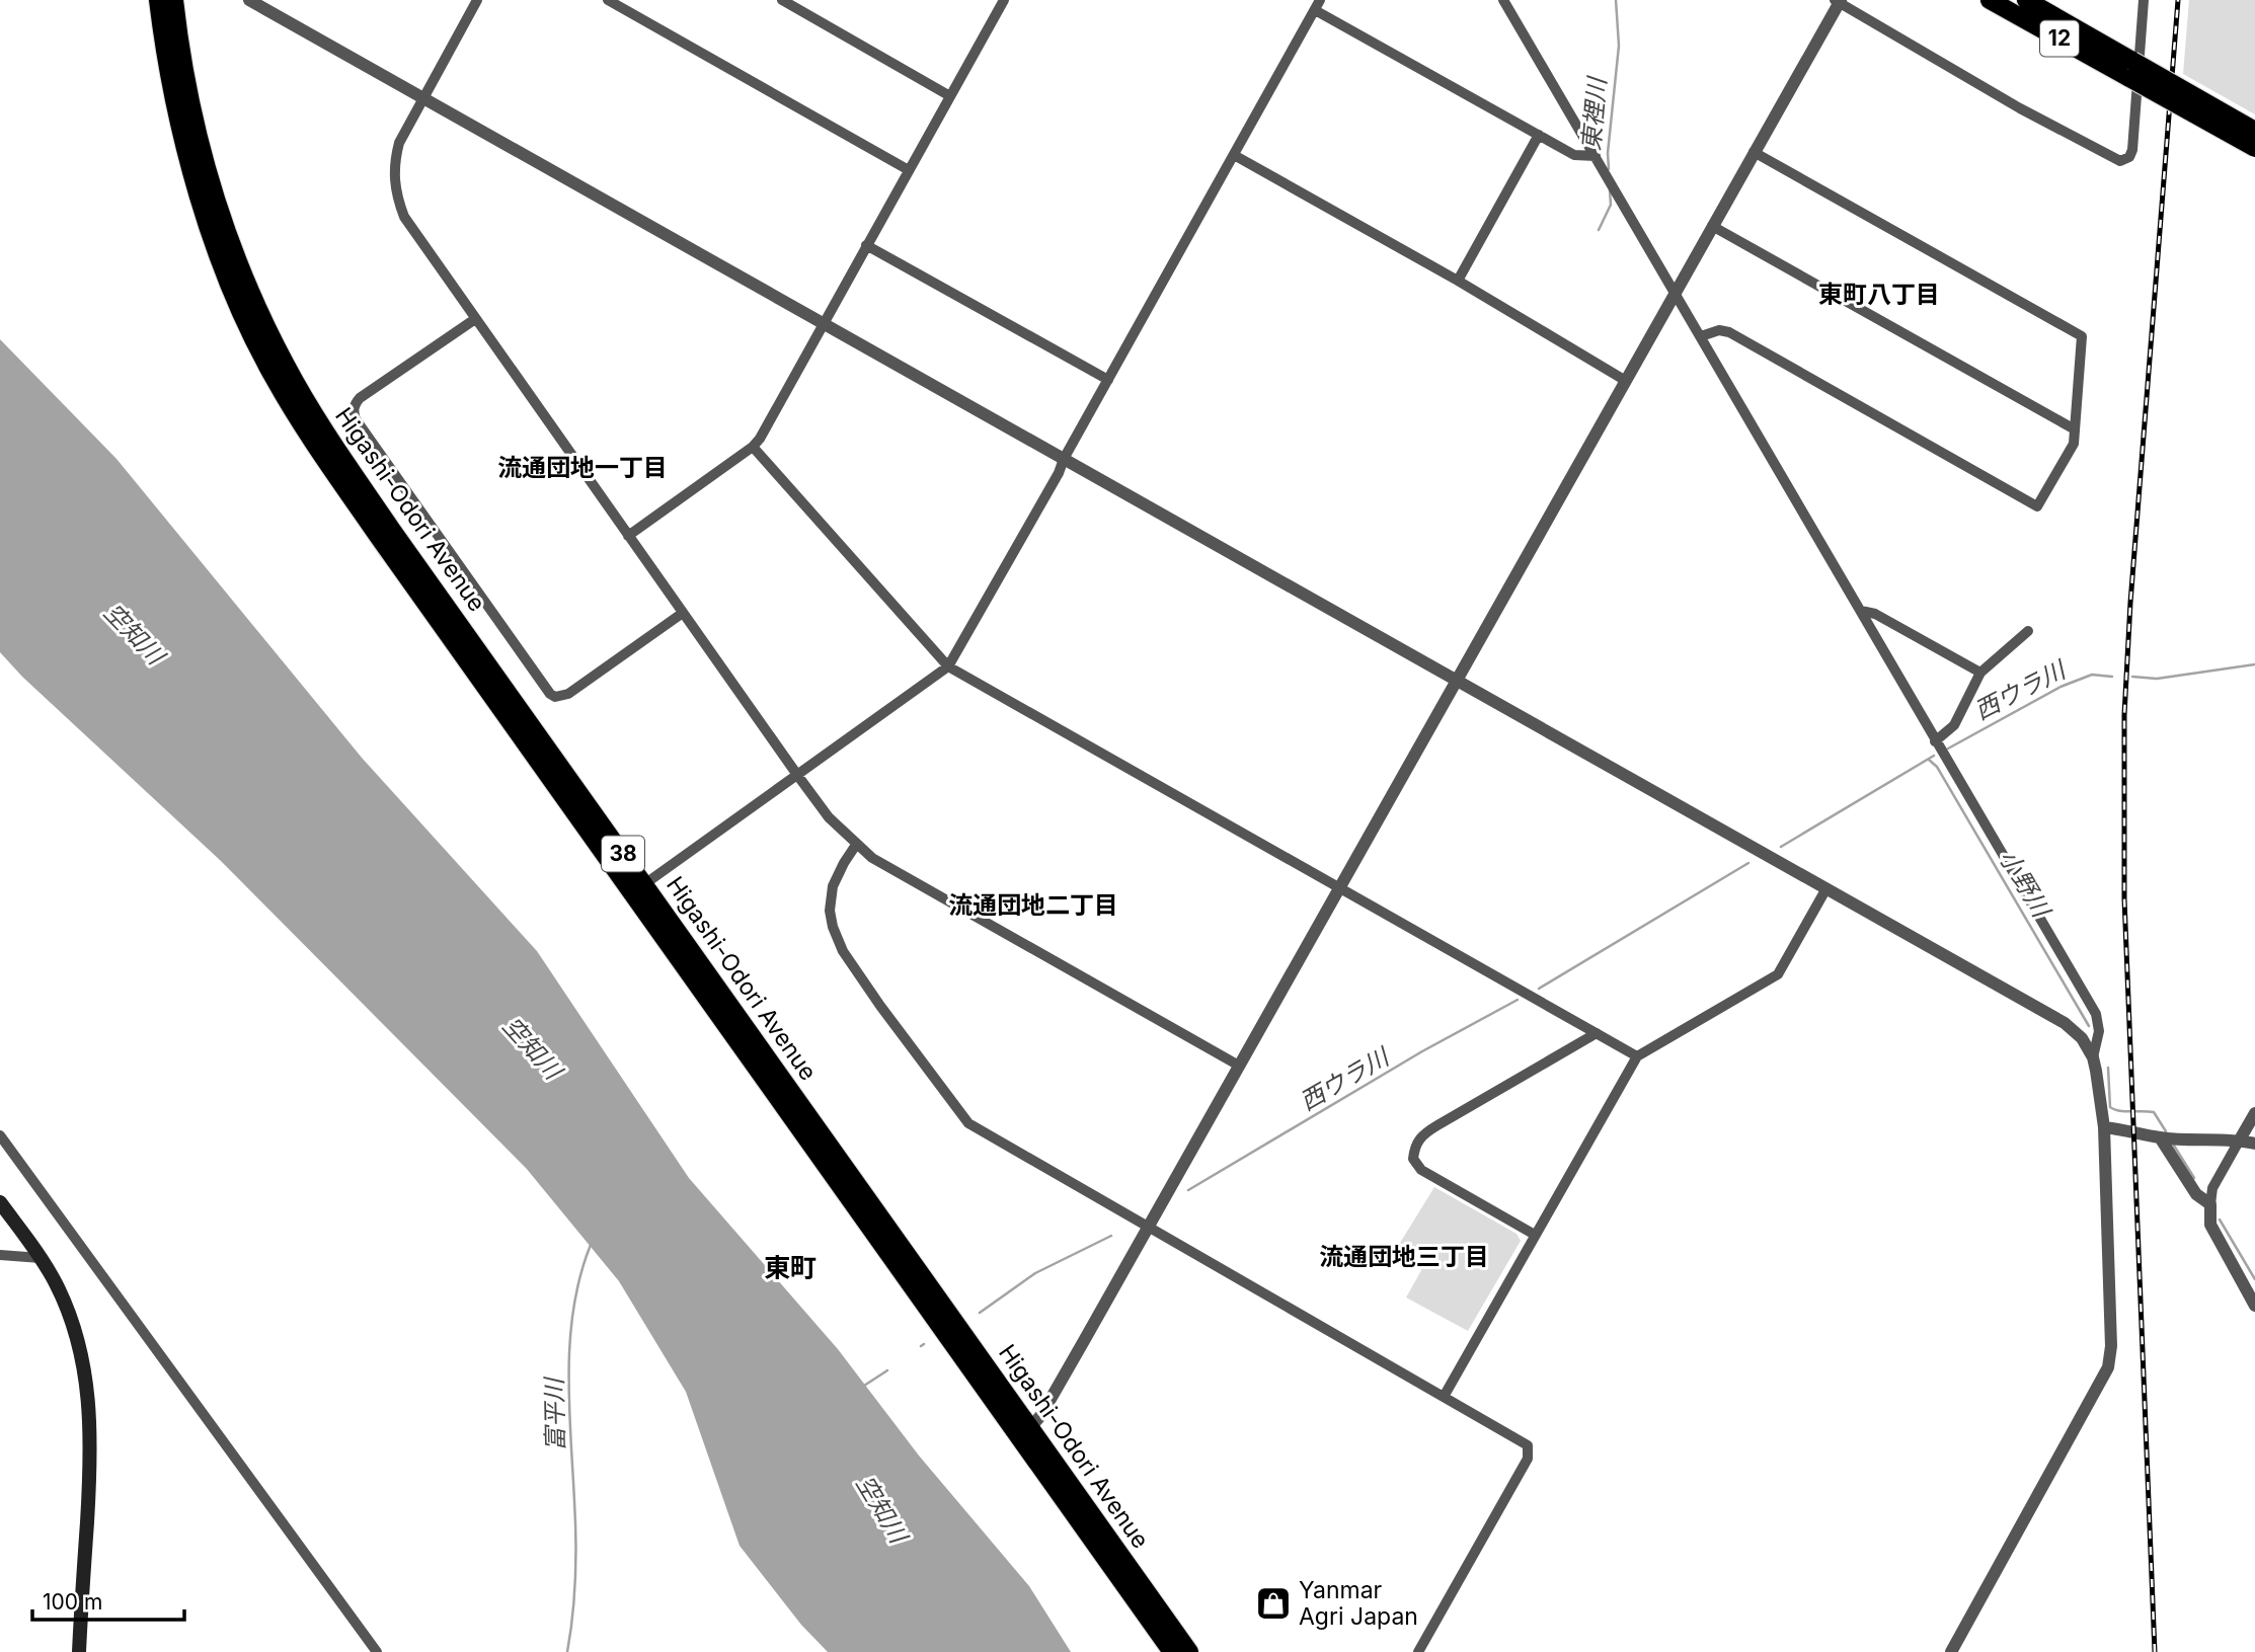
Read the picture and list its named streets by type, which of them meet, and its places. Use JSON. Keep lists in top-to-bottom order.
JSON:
{
  "streets": {
    "highway": ["12", "Higashi-Odori Avenue", "38"]
  },
  "districts": [
    "東町八丁目",
    "流通団地一丁目",
    "流通団地二丁目",
    "流通団地三丁目",
    "東町"
  ],
  "water": [
    "東裡川",
    "空知川",
    "西ウラ川",
    "小野川",
    "富平川"
  ],
  "places": {
    "shop": ["Yanmar Agri Japan"]
  },
  "scale_bar": "100 m"
}
